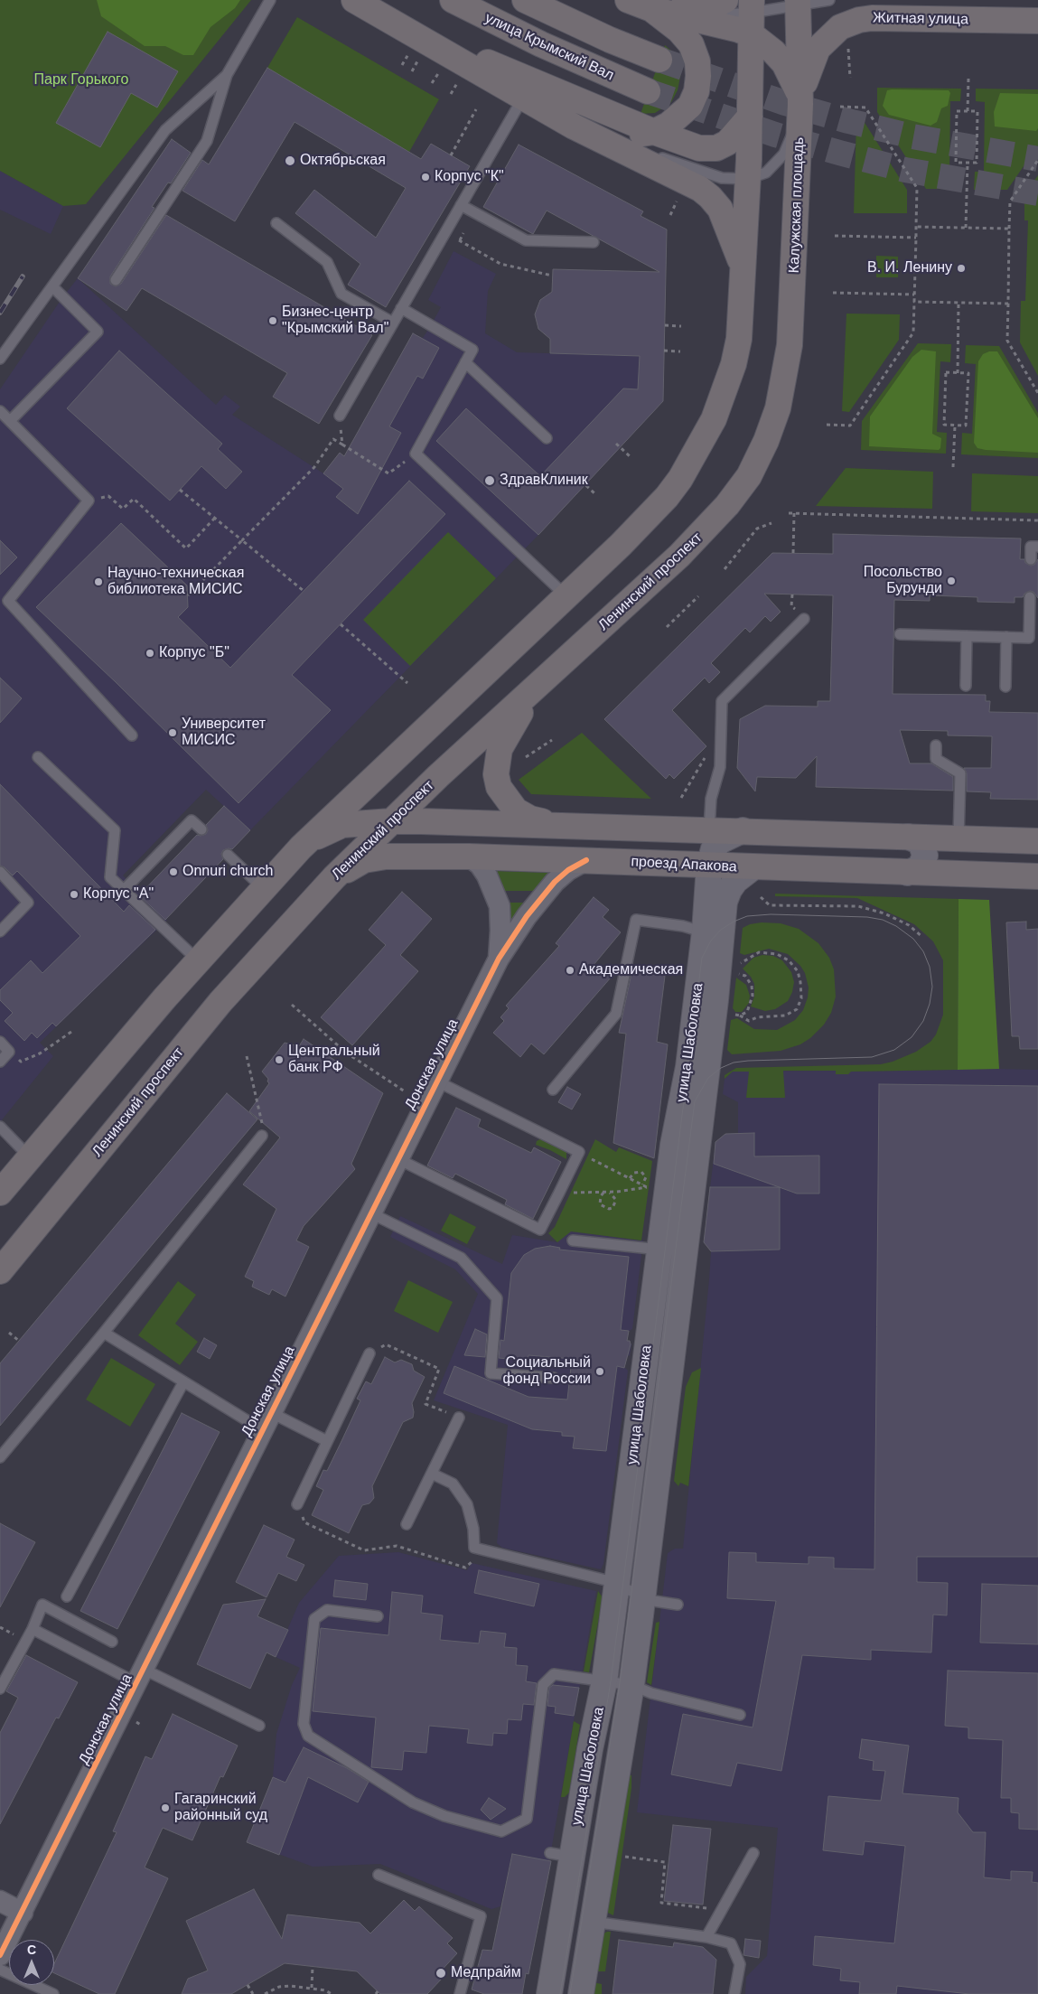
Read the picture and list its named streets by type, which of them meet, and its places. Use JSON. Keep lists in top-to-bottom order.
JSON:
{
  "streets": {
    "main road": [
      "Житная улица",
      "улица Крымский Вал",
      "Калужская площадь",
      "Ленинский проспект",
      "проезд Апакова",
      "улица Шаболовка"
    ],
    "street": ["Донская улица"]
  },
  "crossings": [
    ["Житная улица", "Калужская площадь"],
    ["Калужская площадь", "Ленинский проспект"],
    ["Ленинский проспект", "проезд Апакова"],
    ["проезд Апакова", "улица Шаболовка"],
    ["проезд Апакова", "Донская улица"]
  ],
  "parks": ["Парк Горького"],
  "places": [
    "Октябрьская",
    "Корпус \"К\"",
    "В. И. Ленину",
    "Бизнес-центр \"Крымский Вал\"",
    "ЗдравКлиник",
    "Посольство Бурунди",
    "Научно-техническая библиотека МИСИС",
    "Корпус \"Б\"",
    "Университет МИСИС",
    "Onnuri church",
    "Корпус \"А\"",
    "Академическая",
    "Центральный банк РФ",
    "Социальный фонд России",
    "Гагаринский районный суд",
    "Медпрайм"
  ],
  "north": "top"
}
